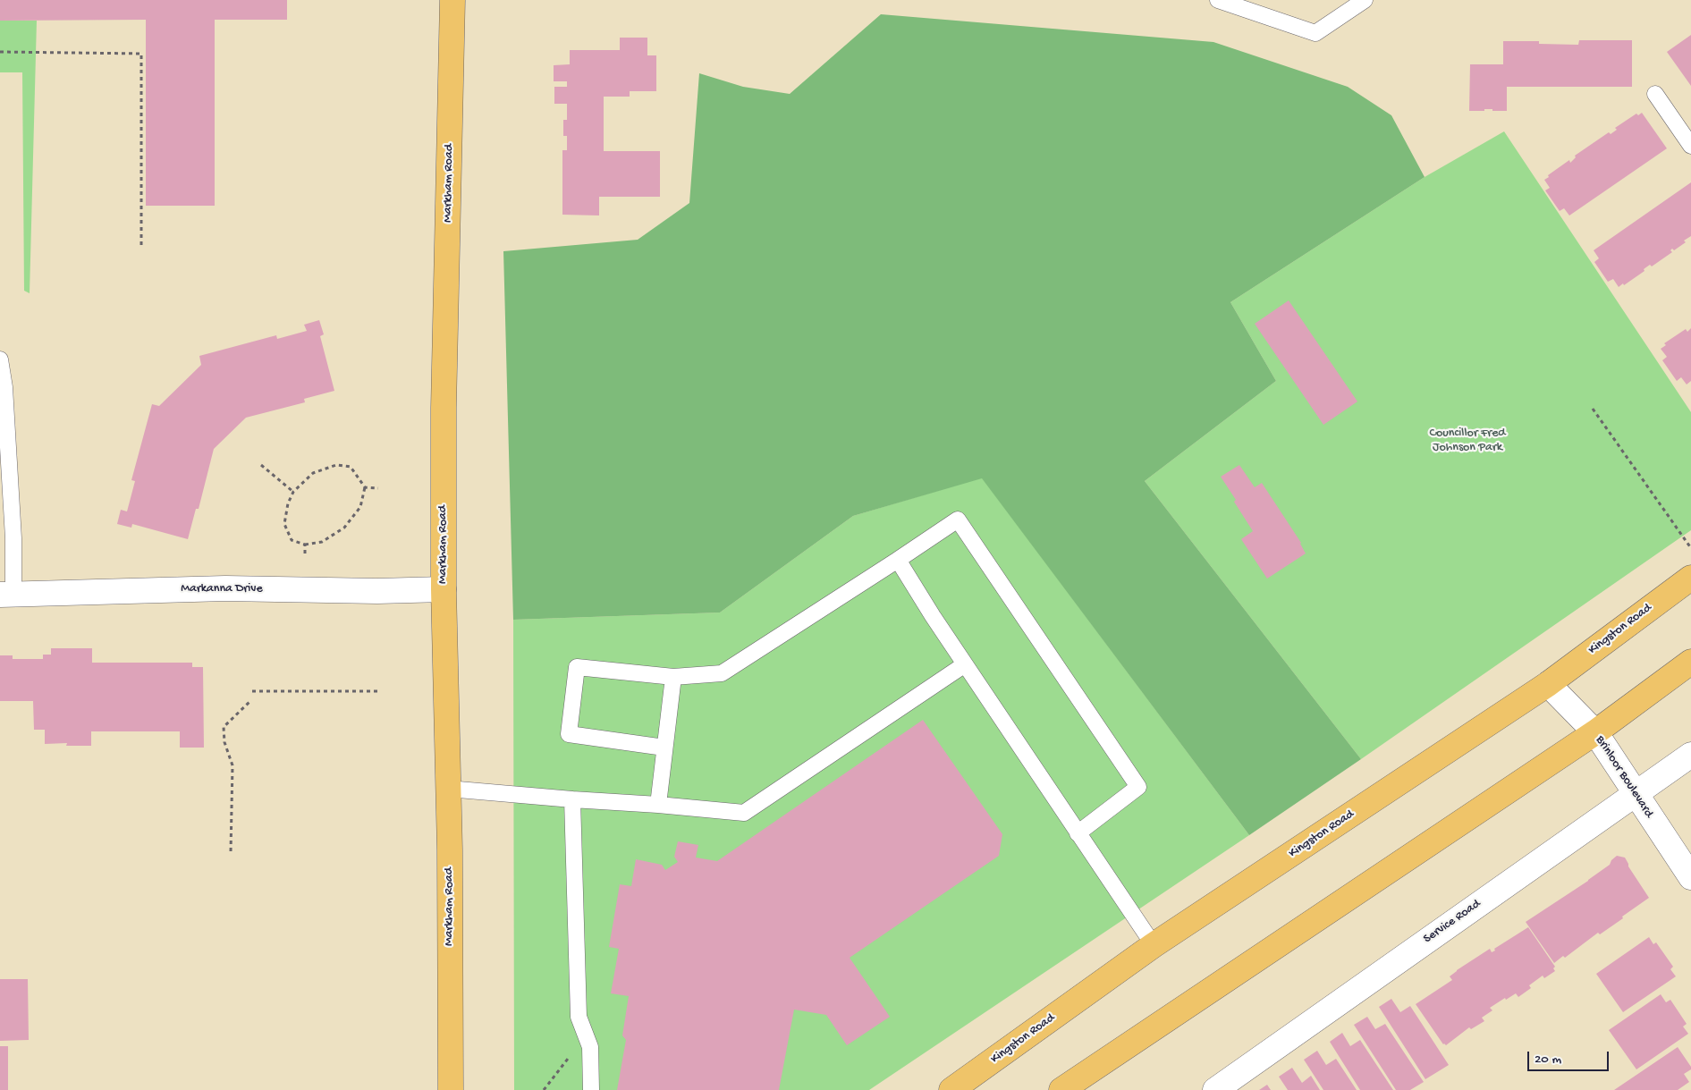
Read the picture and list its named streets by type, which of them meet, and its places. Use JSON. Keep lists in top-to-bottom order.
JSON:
{
  "streets": {
    "main road": ["Markham Road", "Kingston Road"],
    "street": ["Markanna Drive", "Brinloor Boulevard", "Service Road"]
  },
  "crossings": [
    ["Markham Road", "Markanna Drive"],
    ["Kingston Road", "Brinloor Boulevard"],
    ["Brinloor Boulevard", "Service Road"]
  ],
  "parks": ["Councillor Fred Johnson Park"],
  "scale_bar": "20 m"
}
